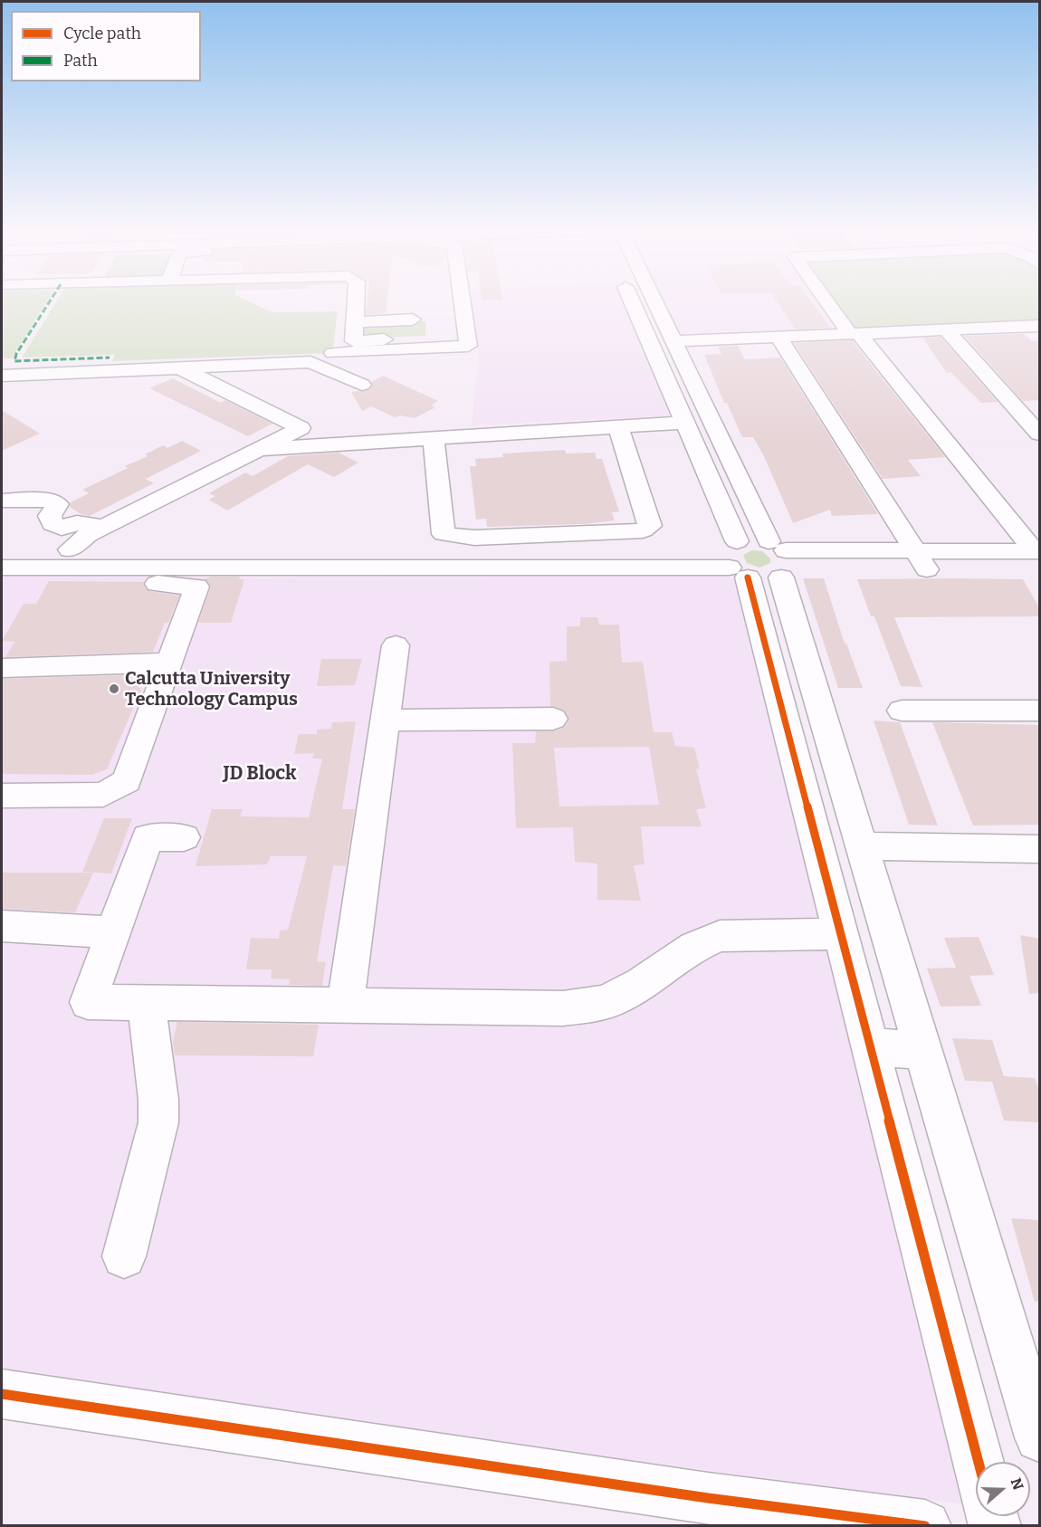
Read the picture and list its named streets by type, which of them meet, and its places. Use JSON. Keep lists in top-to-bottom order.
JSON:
{
  "districts": ["JD Block"],
  "places": ["Calcutta University Technology Campus"],
  "legend": ["Cycle path", "Path"],
  "north": "right"
}
